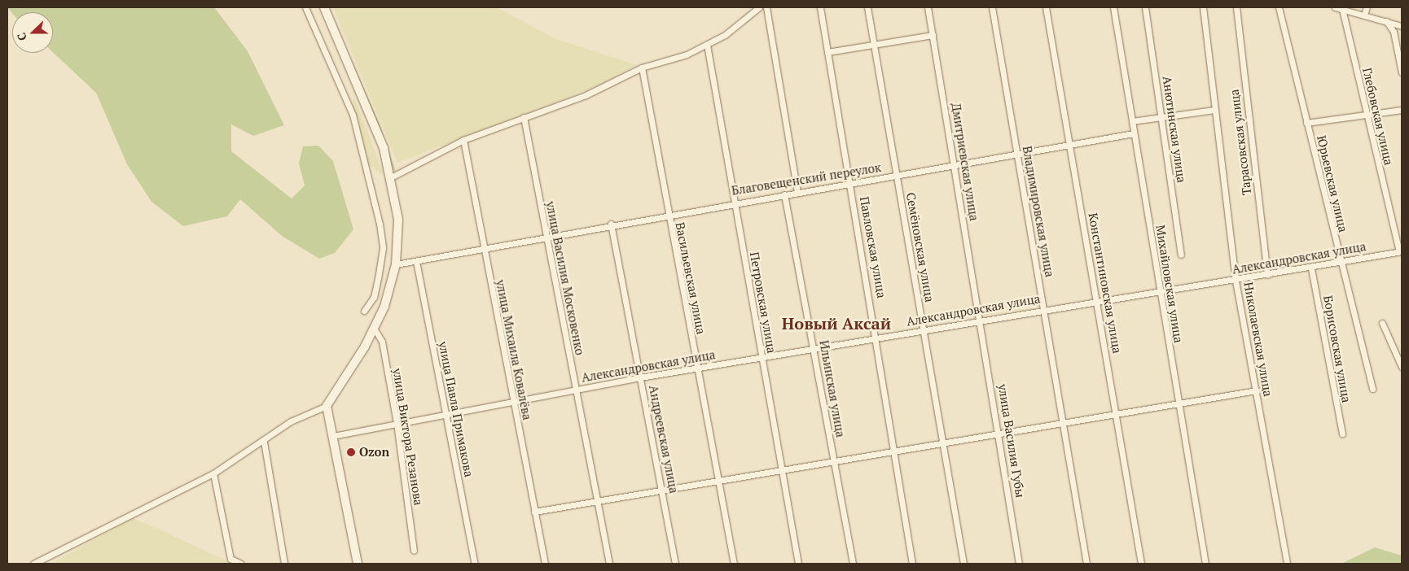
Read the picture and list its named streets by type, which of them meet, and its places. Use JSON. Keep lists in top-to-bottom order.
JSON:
{
  "streets": {
    "street": [
      "Глебовская улица",
      "Анютинская улица",
      "Тарасовская улица",
      "Дмитриевская улица",
      "Благовещенский переулок",
      "Юрьевская улица",
      "Владимировская улица",
      "Павловская улица",
      "Семёновская улица",
      "Александровская улица",
      "улица Василия Московенко",
      "Васильевская улица",
      "Константиновская улица",
      "Михайловская улица",
      "Петровская улица",
      "Николаевская улица",
      "Борисовская улица",
      "улица Михаила Ковалёва",
      "Ильинская улица",
      "улица Павла Примакова",
      "улица Виктора Резанова",
      "Андреевская улица",
      "улица Василия Губы"
    ]
  },
  "crossings": [
    ["Глебовская улица", "Александровская улица"],
    ["Тарасовская улица", "Александровская улица"],
    ["Дмитриевская улица", "Благовещенский переулок"],
    ["Дмитриевская улица", "Александровская улица"],
    ["Дмитриевская улица", "улица Василия Губы"],
    ["Благовещенский переулок", "Владимировская улица"],
    ["Благовещенский переулок", "Павловская улица"],
    ["Благовещенский переулок", "Семёновская улица"],
    ["Благовещенский переулок", "улица Василия Московенко"],
    ["Благовещенский переулок", "Васильевская улица"],
    ["Благовещенский переулок", "Константиновская улица"],
    ["Благовещенский переулок", "Михайловская улица"],
    ["Благовещенский переулок", "Петровская улица"],
    ["Благовещенский переулок", "улица Михаила Ковалёва"],
    ["Благовещенский переулок", "Ильинская улица"],
    ["Благовещенский переулок", "улица Павла Примакова"],
    ["Благовещенский переулок", "Андреевская улица"],
    ["Юрьевская улица", "Александровская улица"],
    ["Владимировская улица", "Александровская улица"],
    ["Павловская улица", "Александровская улица"],
    ["Семёновская улица", "Александровская улица"],
    ["Александровская улица", "улица Василия Московенко"],
    ["Александровская улица", "Васильевская улица"],
    ["Александровская улица", "Константиновская улица"],
    ["Александровская улица", "Михайловская улица"],
    ["Александровская улица", "Петровская улица"],
    ["Александровская улица", "Николаевская улица"],
    ["Александровская улица", "Борисовская улица"],
    ["Александровская улица", "улица Михаила Ковалёва"],
    ["Александровская улица", "Ильинская улица"],
    ["Александровская улица", "улица Павла Примакова"],
    ["Александровская улица", "улица Виктора Резанова"],
    ["Александровская улица", "Андреевская улица"],
    ["Александровская улица", "улица Василия Губы"]
  ],
  "districts": ["Новый Аксай"],
  "places": ["Ozon"],
  "north": "left"
}
